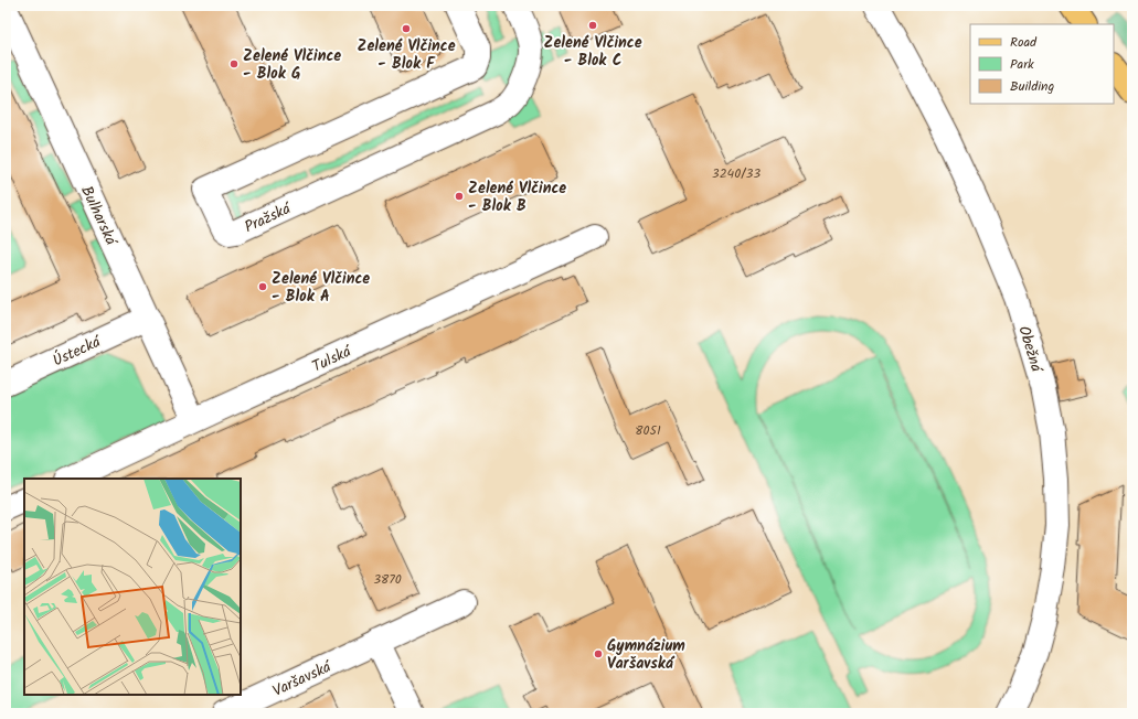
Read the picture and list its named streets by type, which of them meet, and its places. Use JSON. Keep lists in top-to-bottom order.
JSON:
{
  "streets": {
    "street": [
      "Bulharská",
      "Pražská",
      "Obežná",
      "Ústecká",
      "Tulská",
      "Varšavská"
    ]
  },
  "crossings": [
    ["Bulharská", "Ústecká"],
    ["Bulharská", "Tulská"]
  ],
  "places": [
    "Zelené Vlčince - Blok C",
    "Zelené Vlčince - Blok F",
    "Zelené Vlčince - Blok G",
    "Zelené Vlčince - Blok B",
    "Zelené Vlčince - Blok A",
    "Gymnázium Varšavská"
  ],
  "house_numbers": ["3240/33", "8051", "3870"],
  "legend": ["Road", "Park", "Building"]
}
